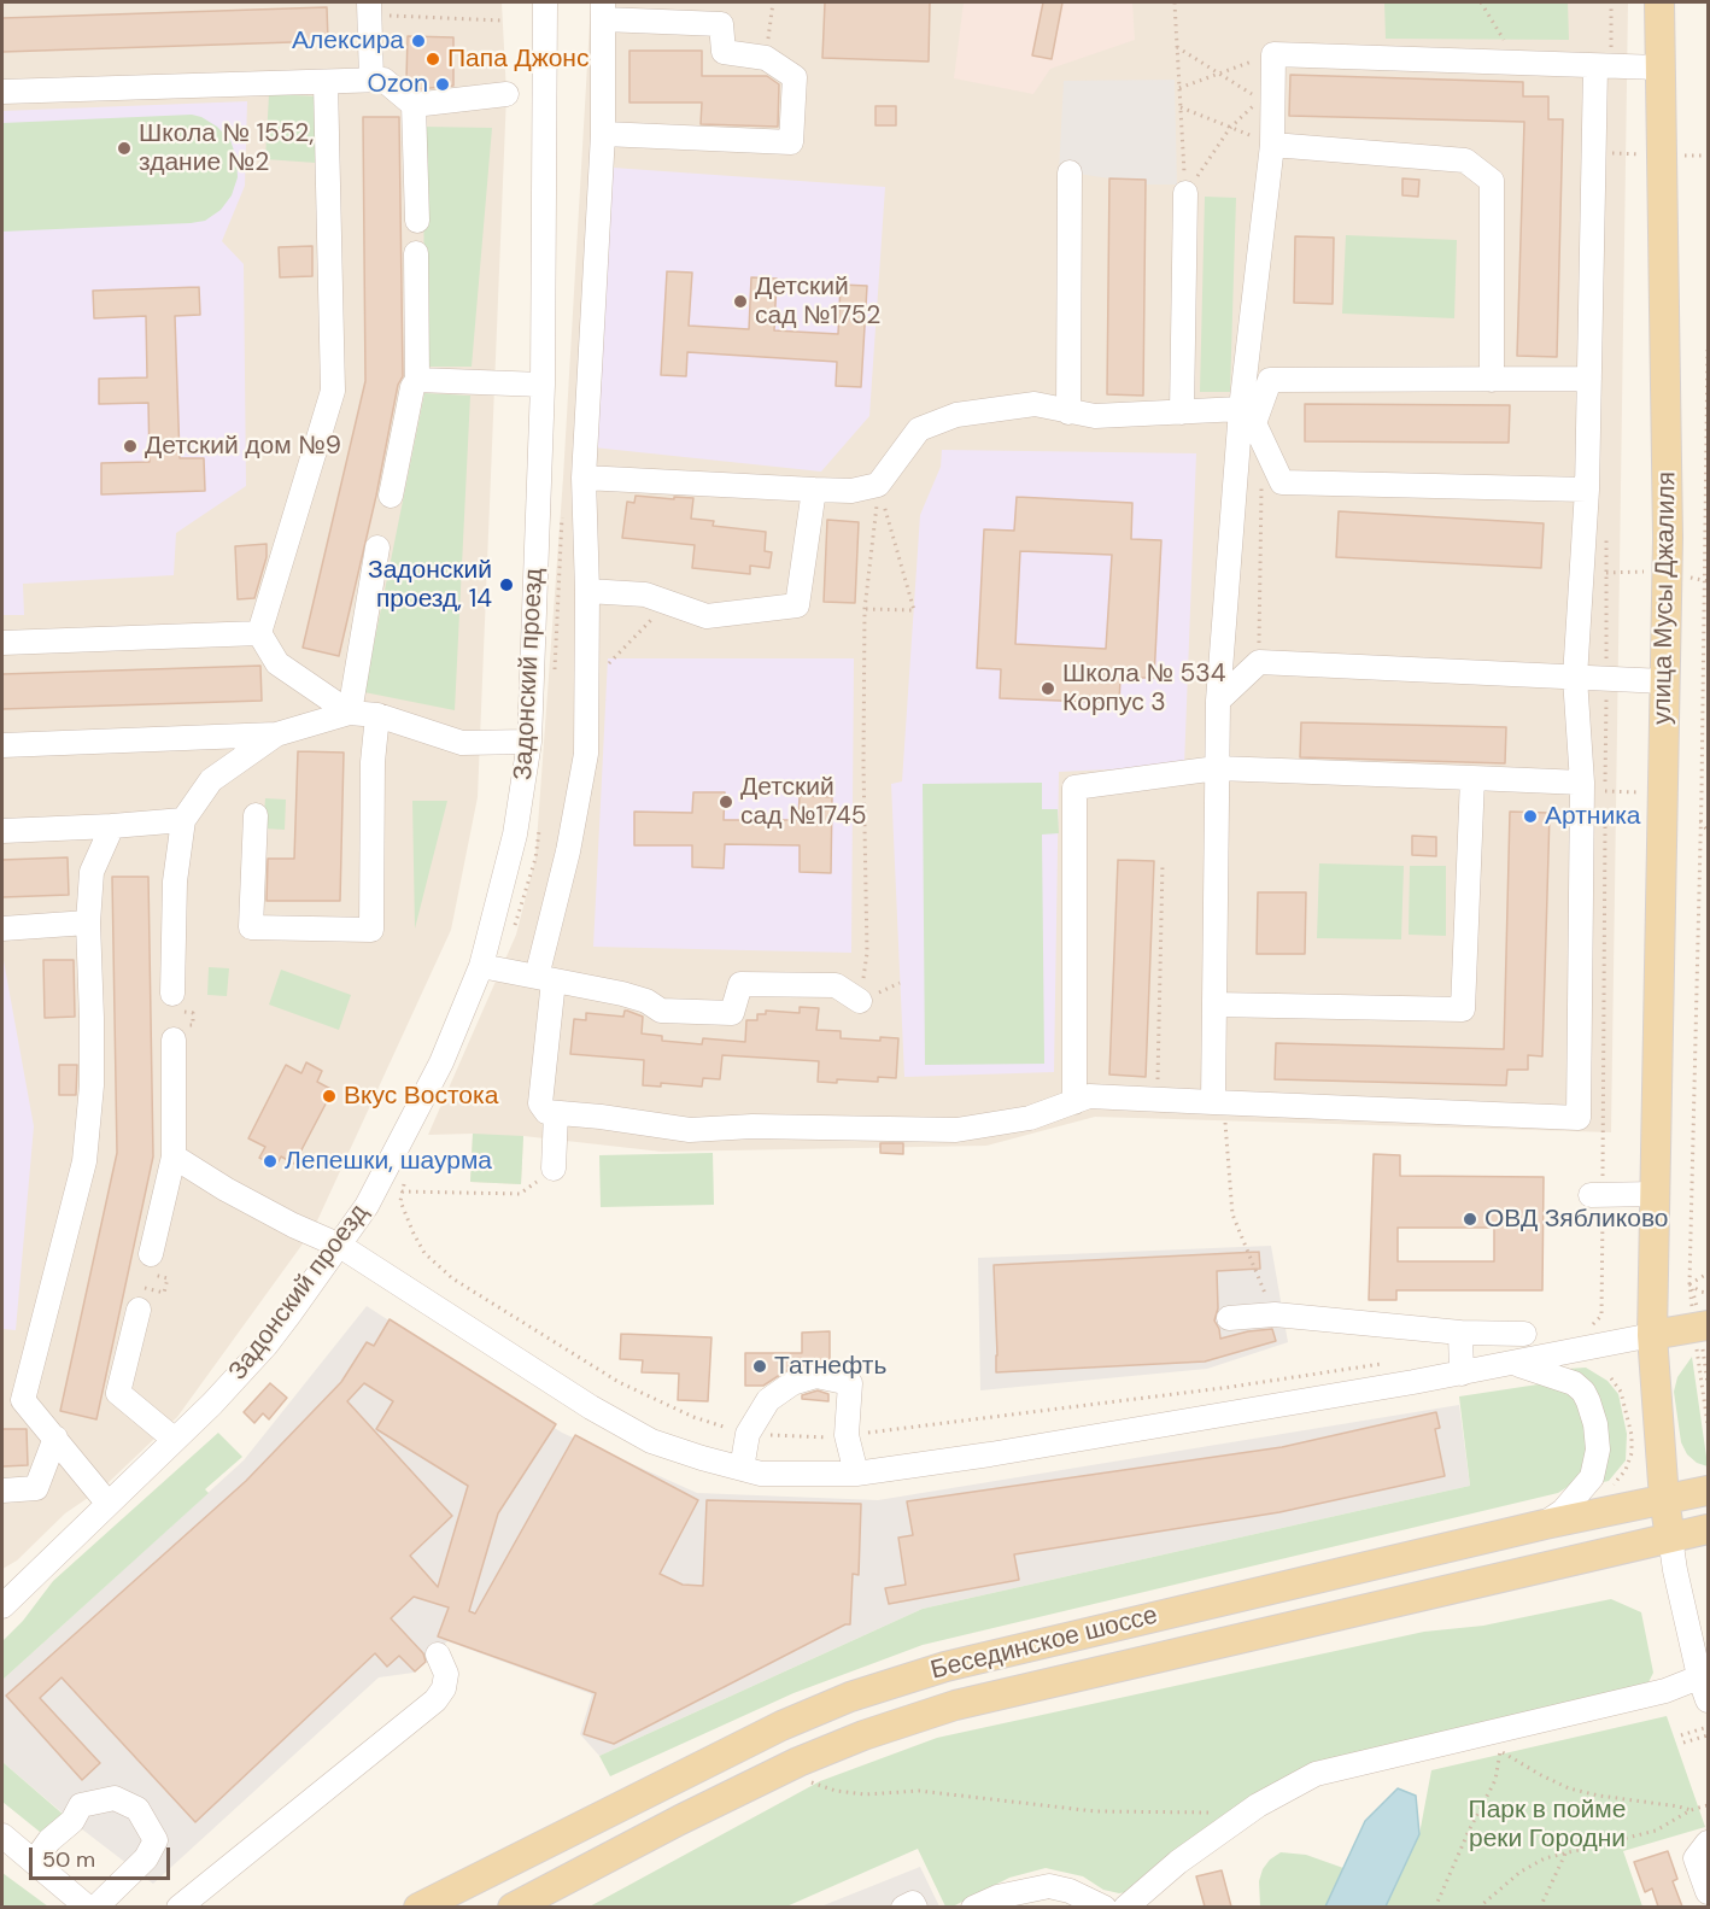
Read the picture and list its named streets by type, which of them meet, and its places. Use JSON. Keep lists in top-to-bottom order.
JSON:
{
  "streets": {
    "main road": ["улица Мусы Джалиля", "Бесединское шоссе"],
    "street": ["Задонский проезд"]
  },
  "crossings": [
    ["улица Мусы Джалиля", "Бесединское шоссе"]
  ],
  "parks": ["Парк в пойме реки Городни"],
  "places": [
    "Алексира",
    "Папа Джонс",
    "Ozon",
    "Школа № 1552, здание №2",
    "Детский сад №1752",
    "Детский дом №9",
    "Задонский проезд, 14",
    "Школа № 534 Корпус 3",
    "Детский сад №1745",
    "Артника",
    "Вкус Востока",
    "Лепешки, шаурма",
    "ОВД Зябликово",
    "Татнефть"
  ],
  "scale_bar": "50 m"
}
